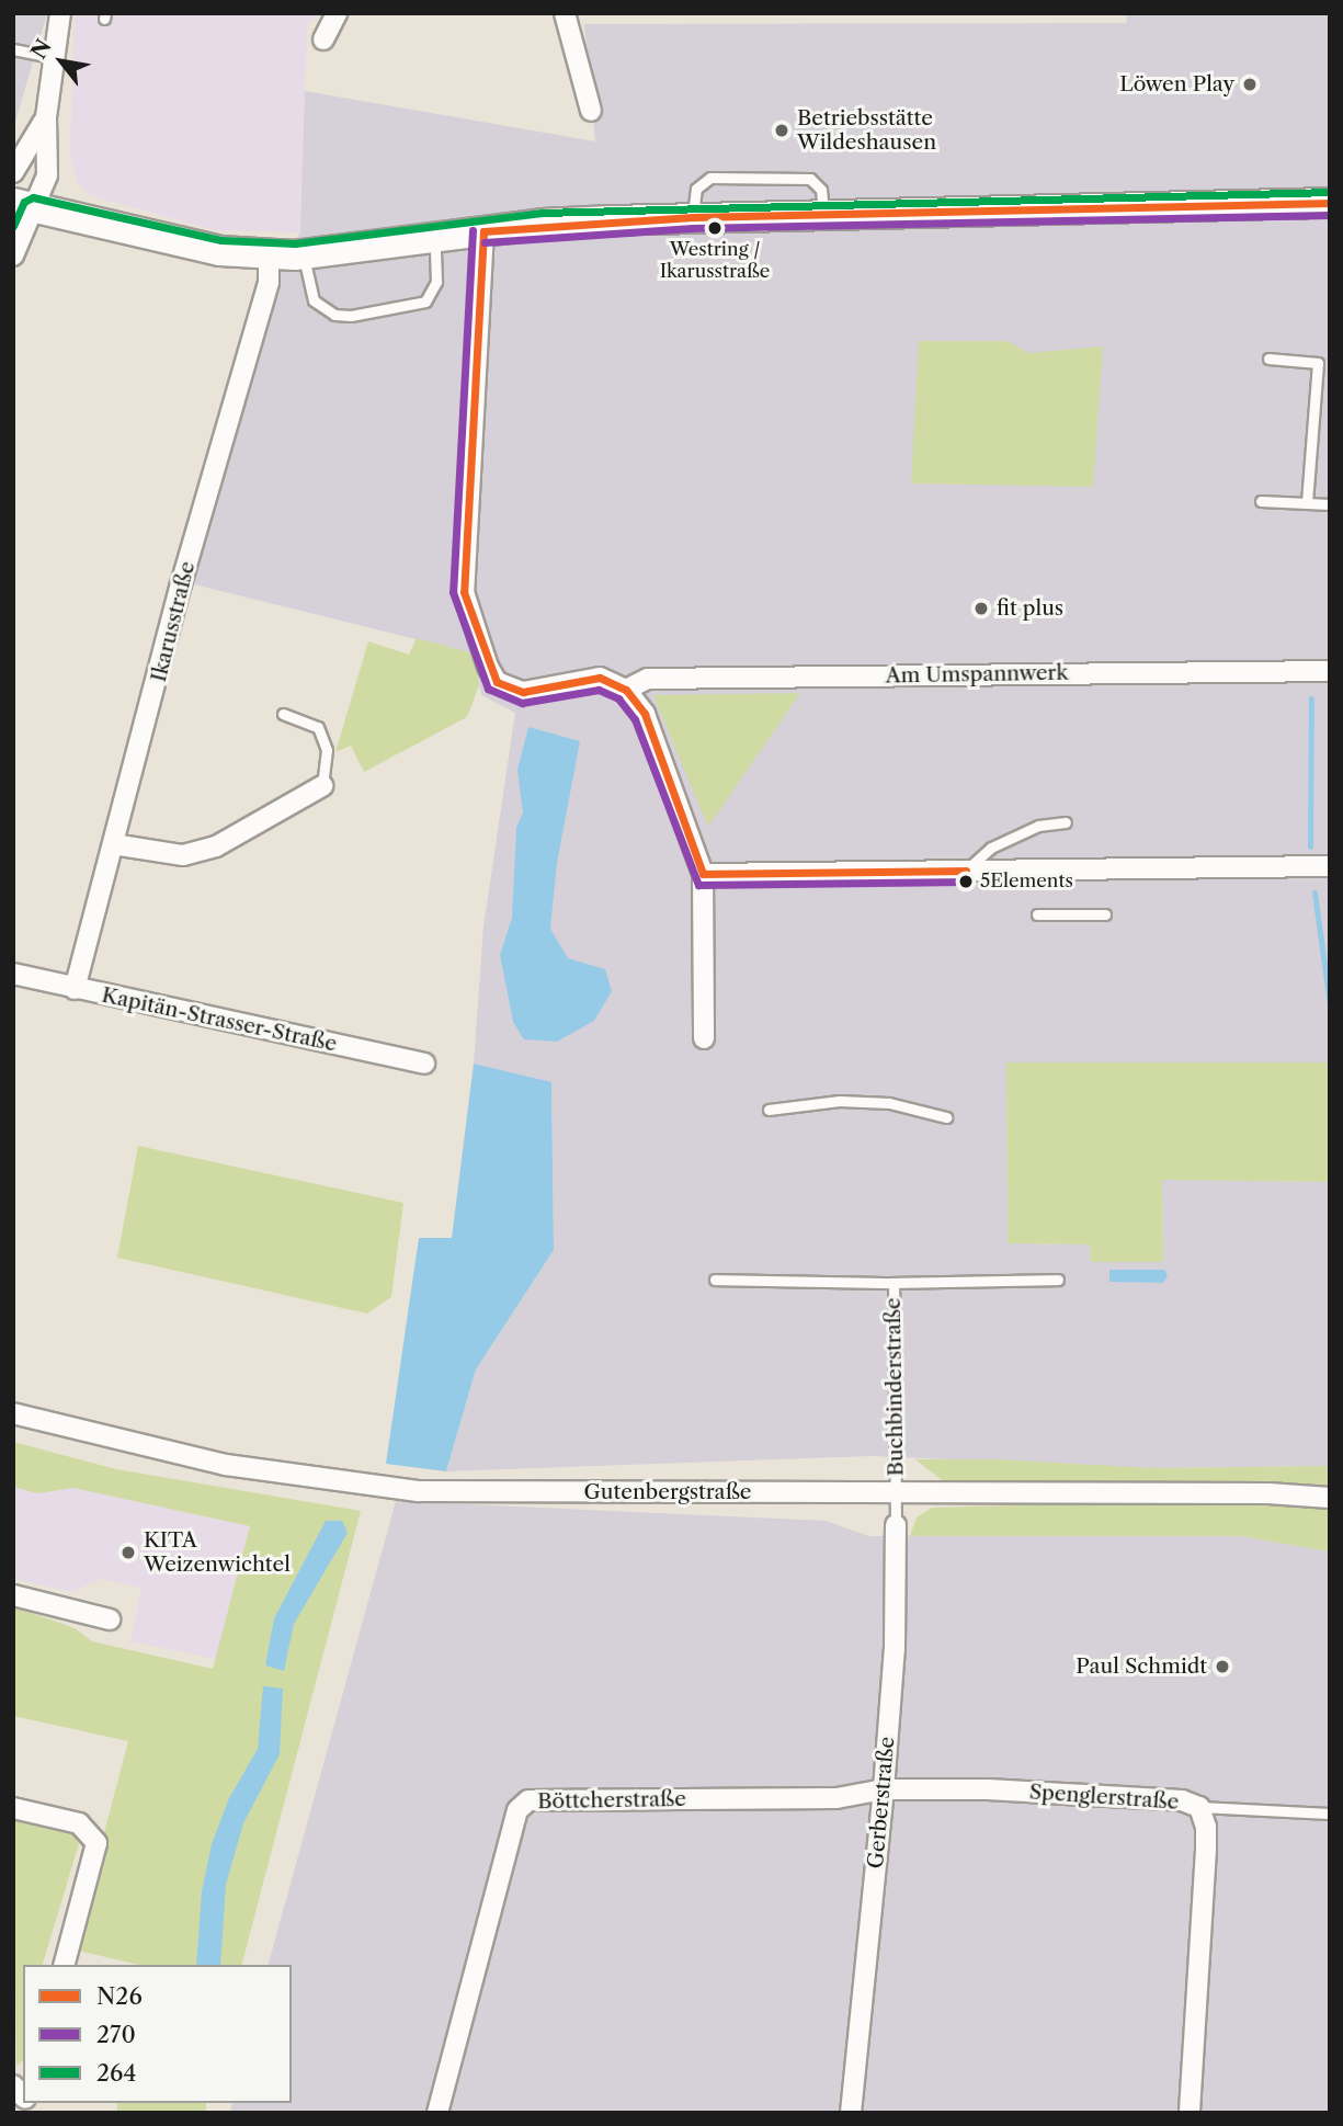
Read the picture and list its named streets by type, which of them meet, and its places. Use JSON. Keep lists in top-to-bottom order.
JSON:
{
  "streets": {
    "street": [
      "Ikarusstraße",
      "Am Umspannwerk",
      "Kapitän-Strasser-Straße",
      "Gutenbergstraße",
      "Spenglerstraße",
      "Böttcherstraße",
      "Gerberstraße"
    ],
    "lane": ["Buchbinderstraße"]
  },
  "crossings": [
    ["Ikarusstraße", "Kapitän-Strasser-Straße"],
    ["Buchbinderstraße", "Gutenbergstraße"],
    ["Buchbinderstraße", "Gerberstraße"],
    ["Gutenbergstraße", "Gerberstraße"],
    ["Spenglerstraße", "Böttcherstraße"],
    ["Spenglerstraße", "Gerberstraße"],
    ["Böttcherstraße", "Gerberstraße"]
  ],
  "places": [
    "Löwen Play",
    "Betriebsstätte Wildeshausen",
    "Westring / Ikarusstraße",
    "fit plus",
    "5Elements",
    "KITA Weizenwichtel",
    "Paul Schmidt"
  ],
  "lines": ["transit line 264", "transit line N26", "transit line 270"],
  "legend": ["N26", "270", "264"],
  "north": "top left"
}
